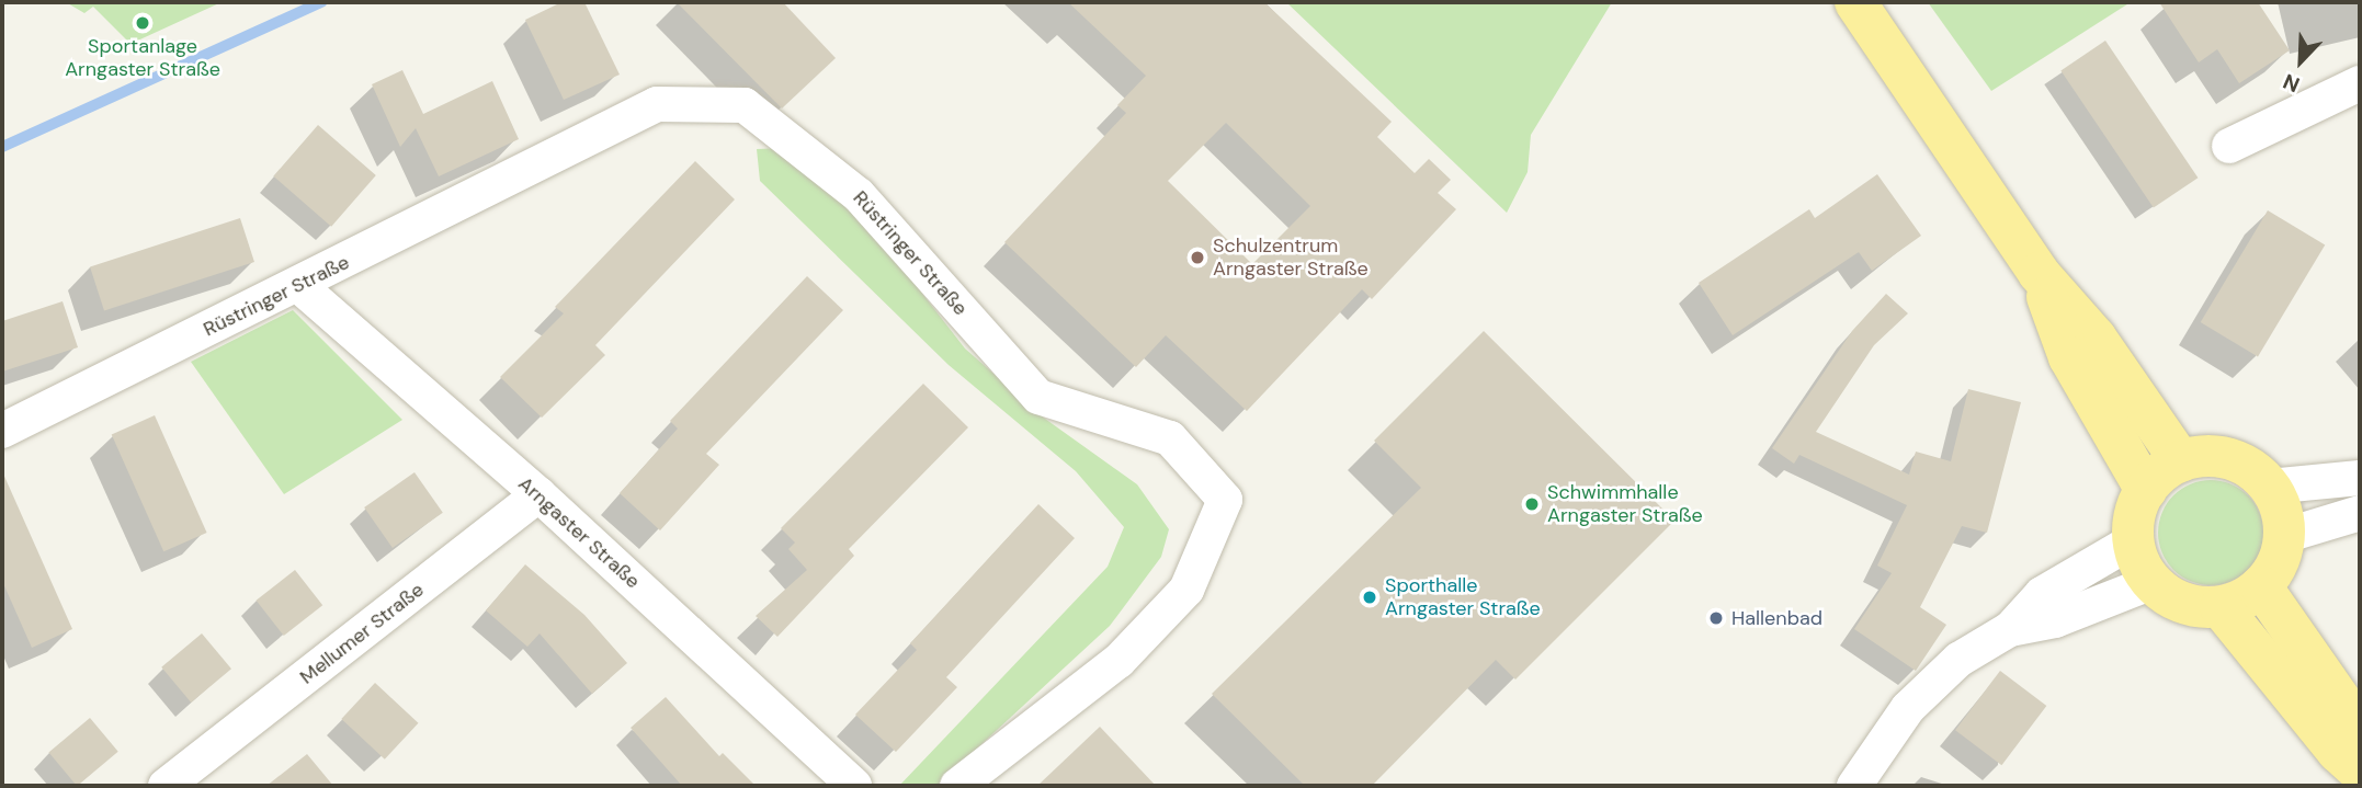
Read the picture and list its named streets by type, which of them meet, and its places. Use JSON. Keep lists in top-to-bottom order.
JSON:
{
  "streets": {
    "street": ["Rüstringer Straße", "Arngaster Straße", "Mellumer Straße"]
  },
  "crossings": [
    ["Rüstringer Straße", "Arngaster Straße"],
    ["Arngaster Straße", "Mellumer Straße"]
  ],
  "places": [
    "Sportanlage Arngaster Straße",
    "Schulzentrum Arngaster Straße",
    "Schwimmhalle Arngaster Straße",
    "Sporthalle Arngaster Straße",
    "Hallenbad"
  ],
  "north": "bottom left"
}
